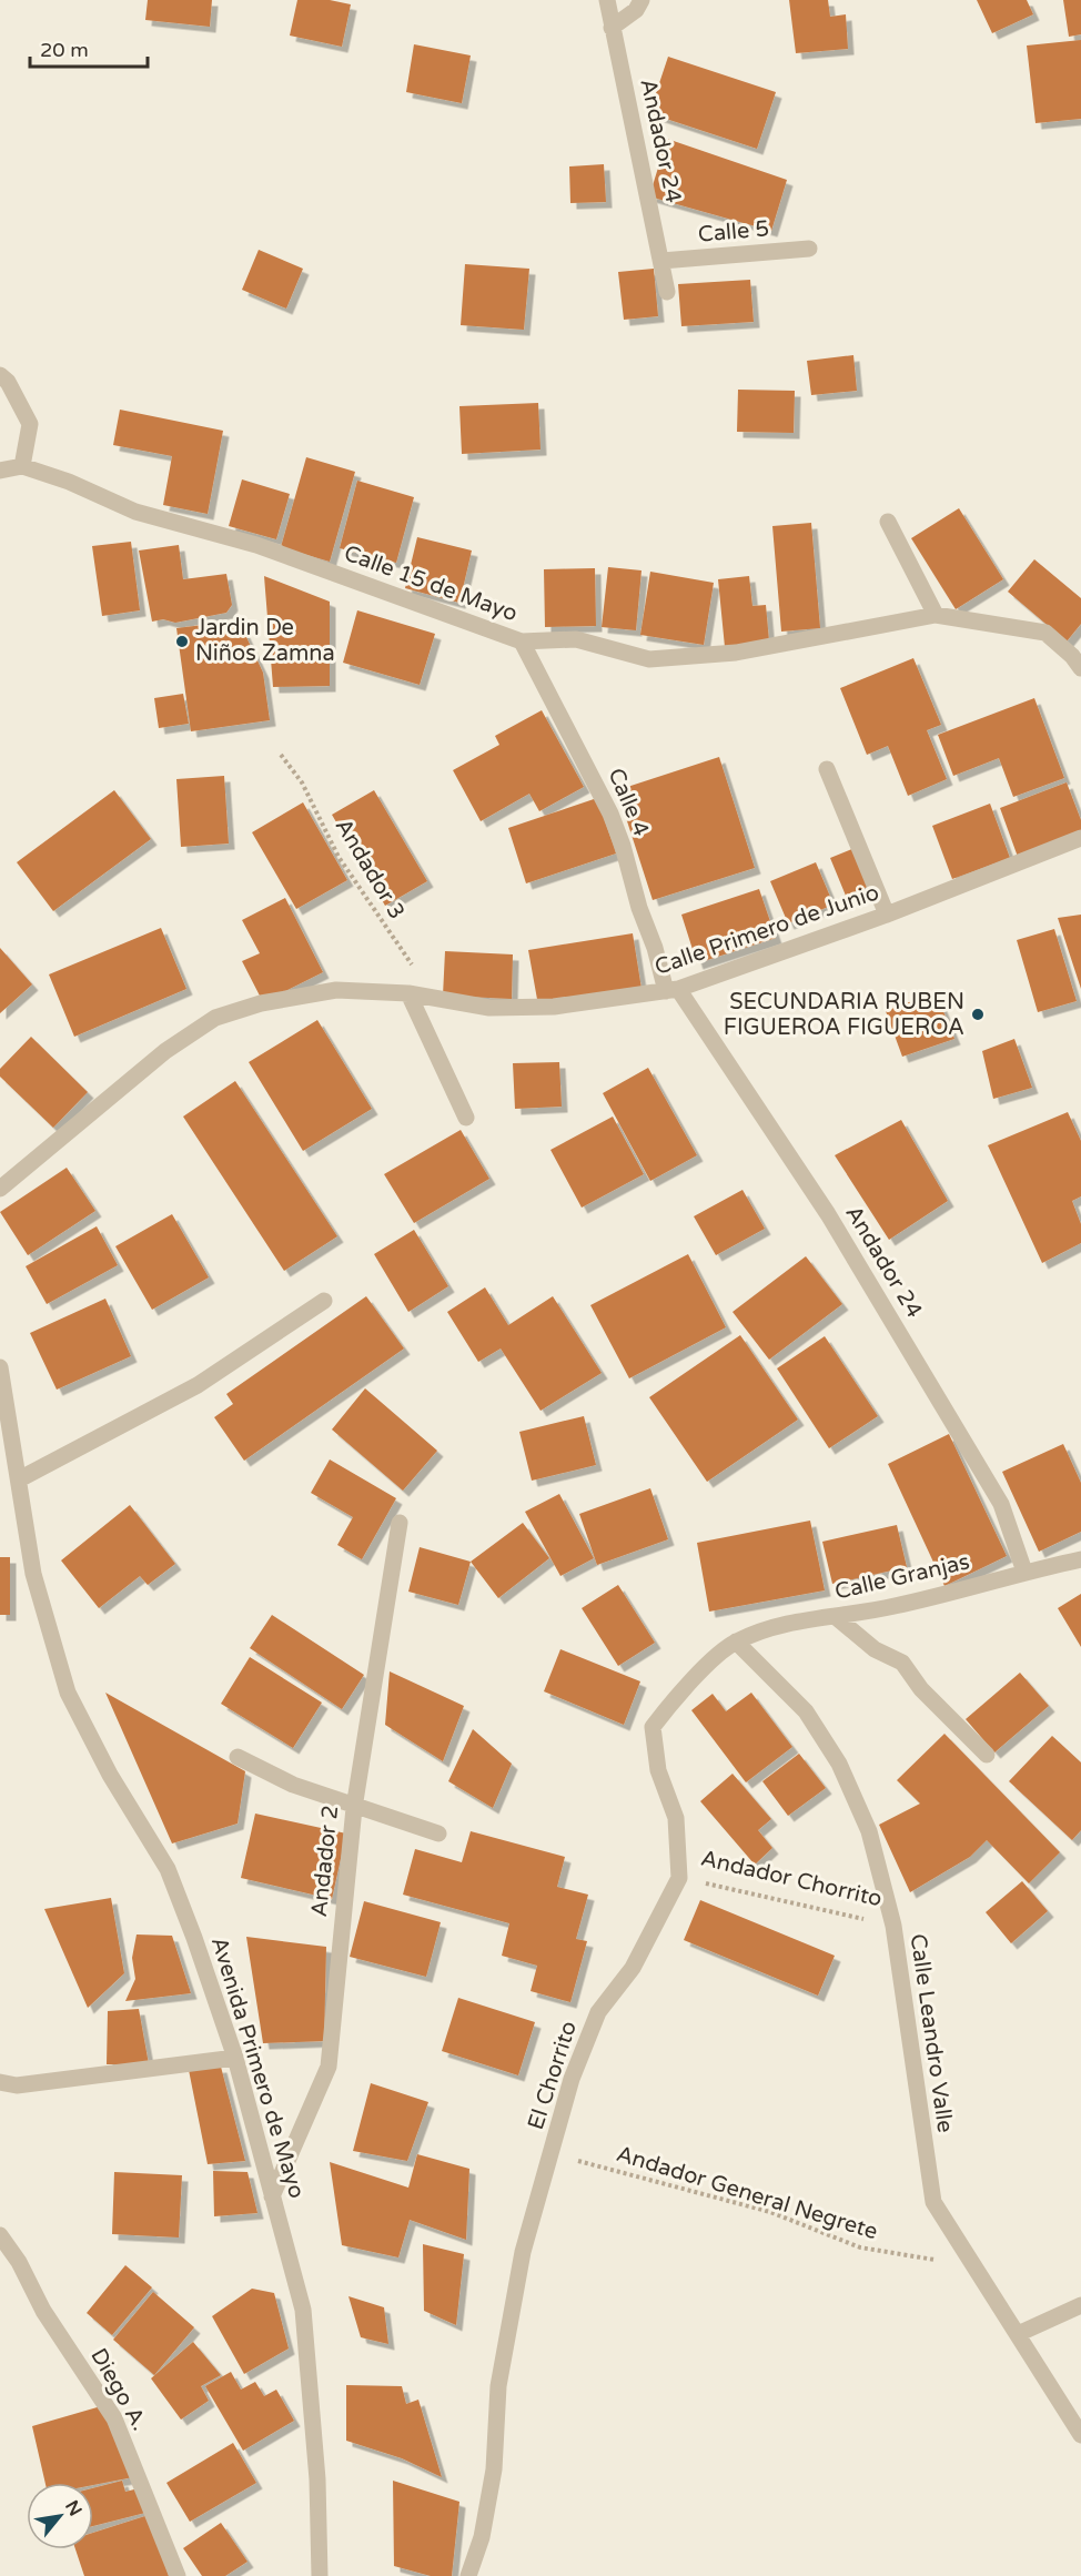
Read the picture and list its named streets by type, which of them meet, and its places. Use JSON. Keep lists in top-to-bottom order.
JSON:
{
  "streets": {
    "street": [
      "Andador 24",
      "Calle 5",
      "Calle 15 de Mayo",
      "Calle 4",
      "Calle Primero de Junio",
      "Calle Granjas",
      "Andador 2",
      "Calle Leandro Valle",
      "Avenida Primero de Mayo",
      "El Chorrito",
      "Diego A."
    ],
    "path": ["Andador 3", "Andador Chorrito", "Andador General Negrete"]
  },
  "crossings": [
    ["Andador 24", "Calle 5"],
    ["Andador 24", "Calle 4"],
    ["Andador 24", "Calle Primero de Junio"],
    ["Andador 24", "Calle Granjas"],
    ["Calle 15 de Mayo", "Calle 4"],
    ["Calle 4", "Calle Primero de Junio"],
    ["Andador 3", "Calle Primero de Junio"],
    ["Calle Granjas", "Calle Leandro Valle"],
    ["Andador 2", "Avenida Primero de Mayo"],
    ["Andador Chorrito", "Calle Leandro Valle"],
    ["Andador Chorrito", "El Chorrito"],
    ["Calle Leandro Valle", "Andador General Negrete"],
    ["El Chorrito", "Andador General Negrete"]
  ],
  "places": ["Jardin De Niños Zamna", "SECUNDARIA RUBEN FIGUEROA FIGUEROA"],
  "scale_bar": "20 m",
  "north": "top right"
}
